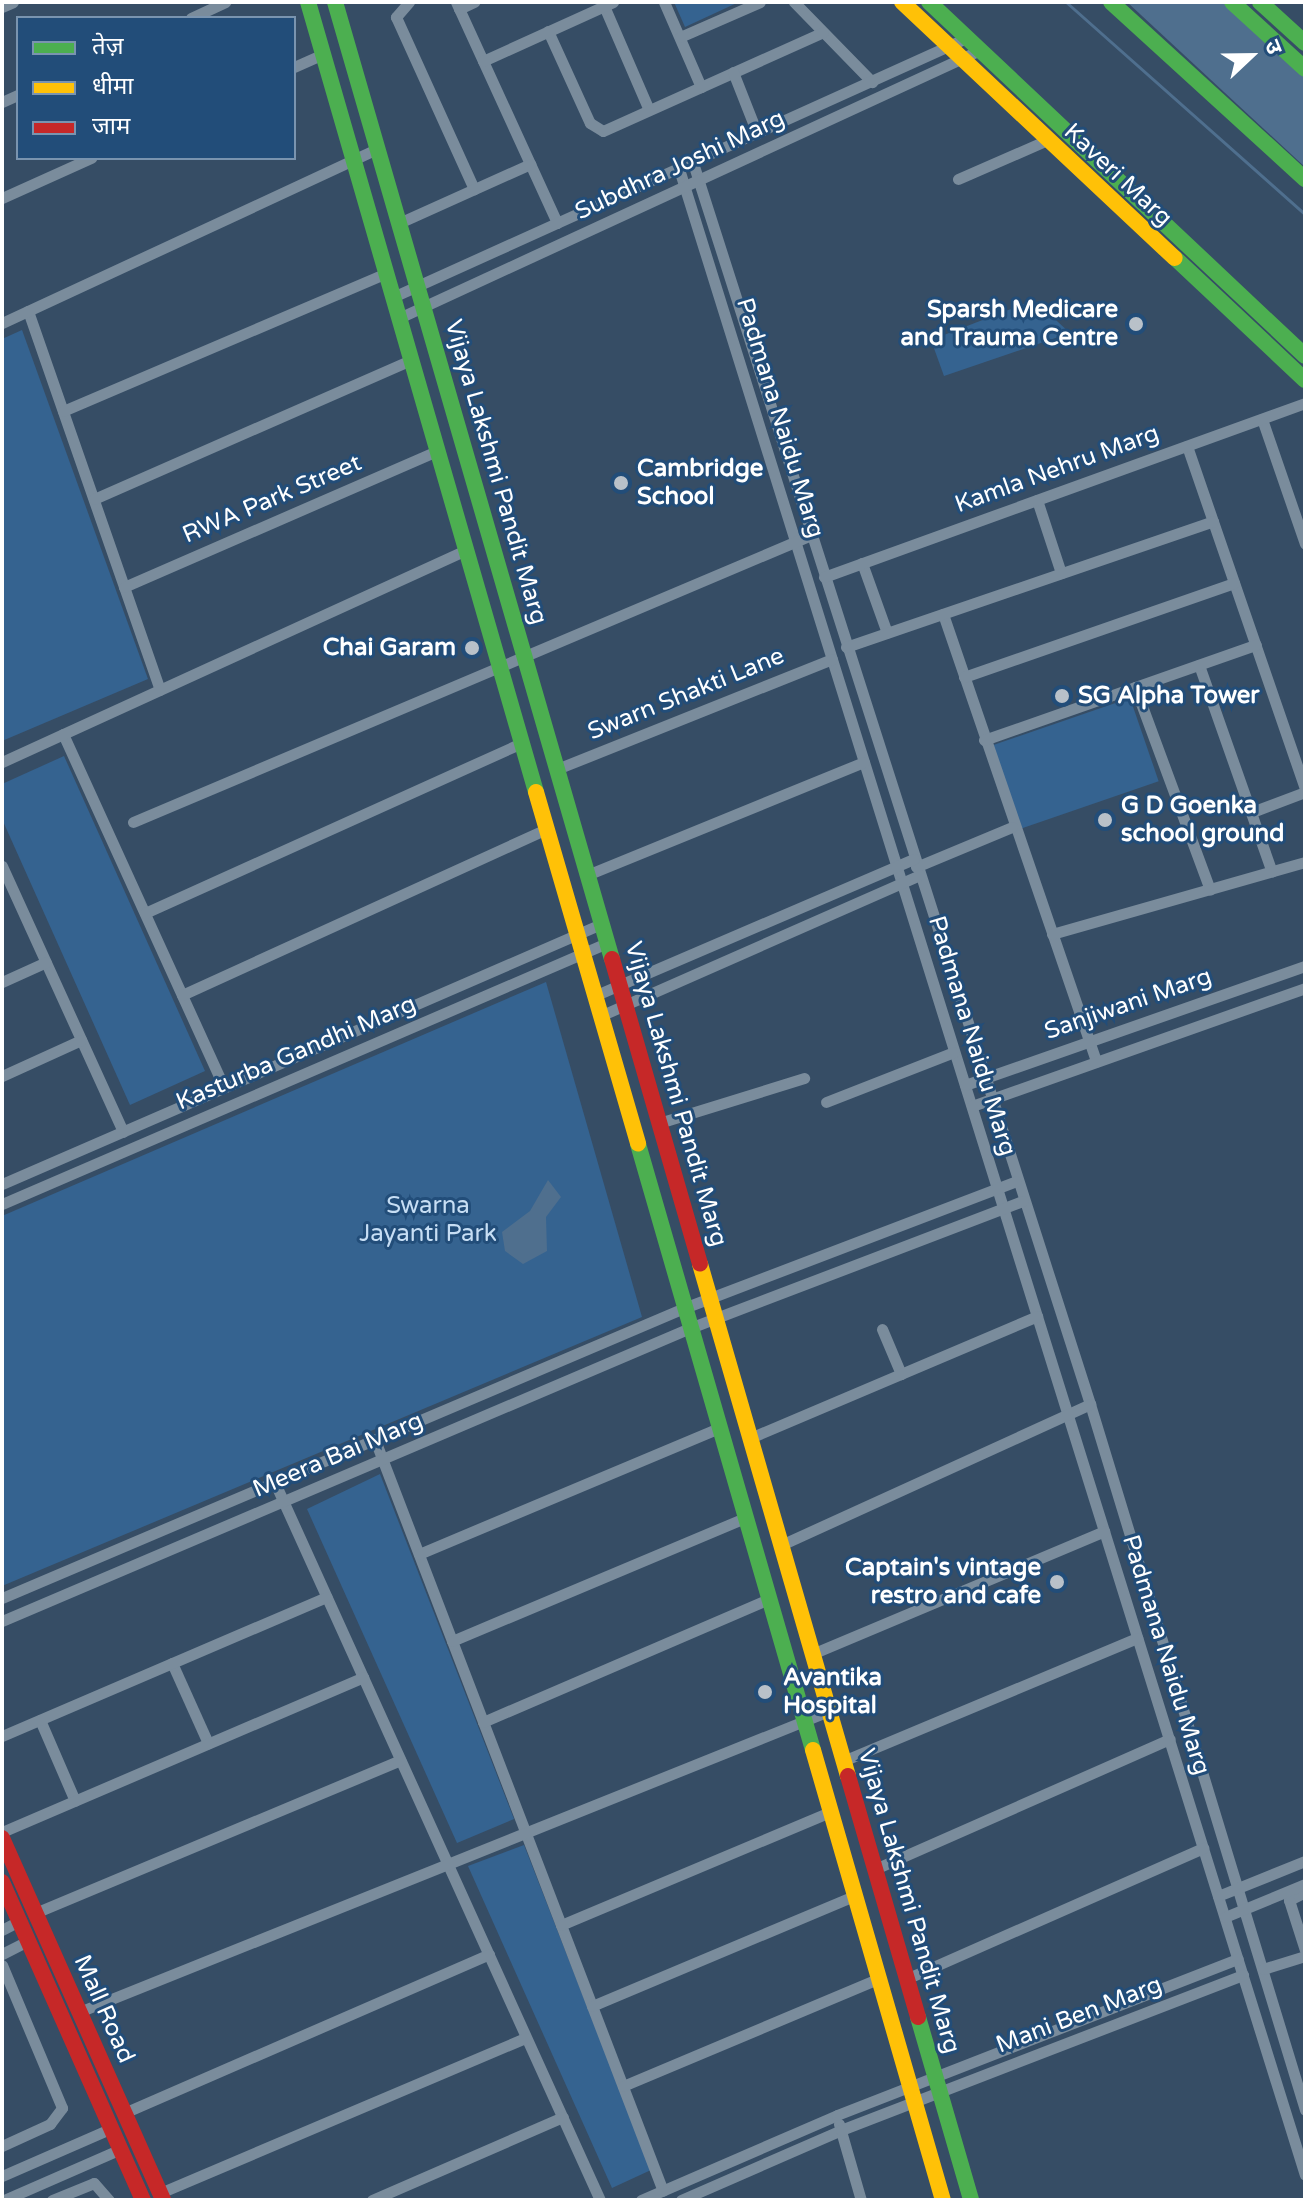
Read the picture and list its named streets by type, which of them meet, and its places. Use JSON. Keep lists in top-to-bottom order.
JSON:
{
  "streets": {
    "main road": ["Kaveri Marg", "Vijaya Lakshmi Pandit Marg", "Mall Road"],
    "street": [
      "Subdhra Joshi Marg",
      "Padmana Naidu Marg",
      "Kamla Nehru Marg",
      "RWA Park Street",
      "Swarn Shakti Lane",
      "Sanjiwani Marg",
      "Kasturba Gandhi Marg",
      "Meera Bai Marg",
      "Mani Ben Marg"
    ]
  },
  "crossings": [
    ["Subdhra Joshi Marg", "Kaveri Marg"],
    ["Subdhra Joshi Marg", "Padmana Naidu Marg"],
    ["Subdhra Joshi Marg", "Vijaya Lakshmi Pandit Marg"],
    ["Padmana Naidu Marg", "Kamla Nehru Marg"],
    ["Padmana Naidu Marg", "Swarn Shakti Lane"],
    ["Padmana Naidu Marg", "Sanjiwani Marg"],
    ["Padmana Naidu Marg", "Meera Bai Marg"],
    ["Padmana Naidu Marg", "Mani Ben Marg"],
    ["Vijaya Lakshmi Pandit Marg", "RWA Park Street"],
    ["Vijaya Lakshmi Pandit Marg", "Swarn Shakti Lane"],
    ["Vijaya Lakshmi Pandit Marg", "Kasturba Gandhi Marg"],
    ["Vijaya Lakshmi Pandit Marg", "Meera Bai Marg"],
    ["Vijaya Lakshmi Pandit Marg", "Mani Ben Marg"]
  ],
  "parks": ["Swarna Jayanti Park"],
  "places": [
    "Sparsh Medicare and Trauma Centre",
    "Cambridge School",
    "Chai Garam",
    "SG Alpha Tower",
    "G D Goenka school ground",
    "Captain's vintage restro and cafe",
    "Avantika Hospital"
  ],
  "legend": ["तेज़", "धीमा", "जाम"],
  "north": "right"
}
